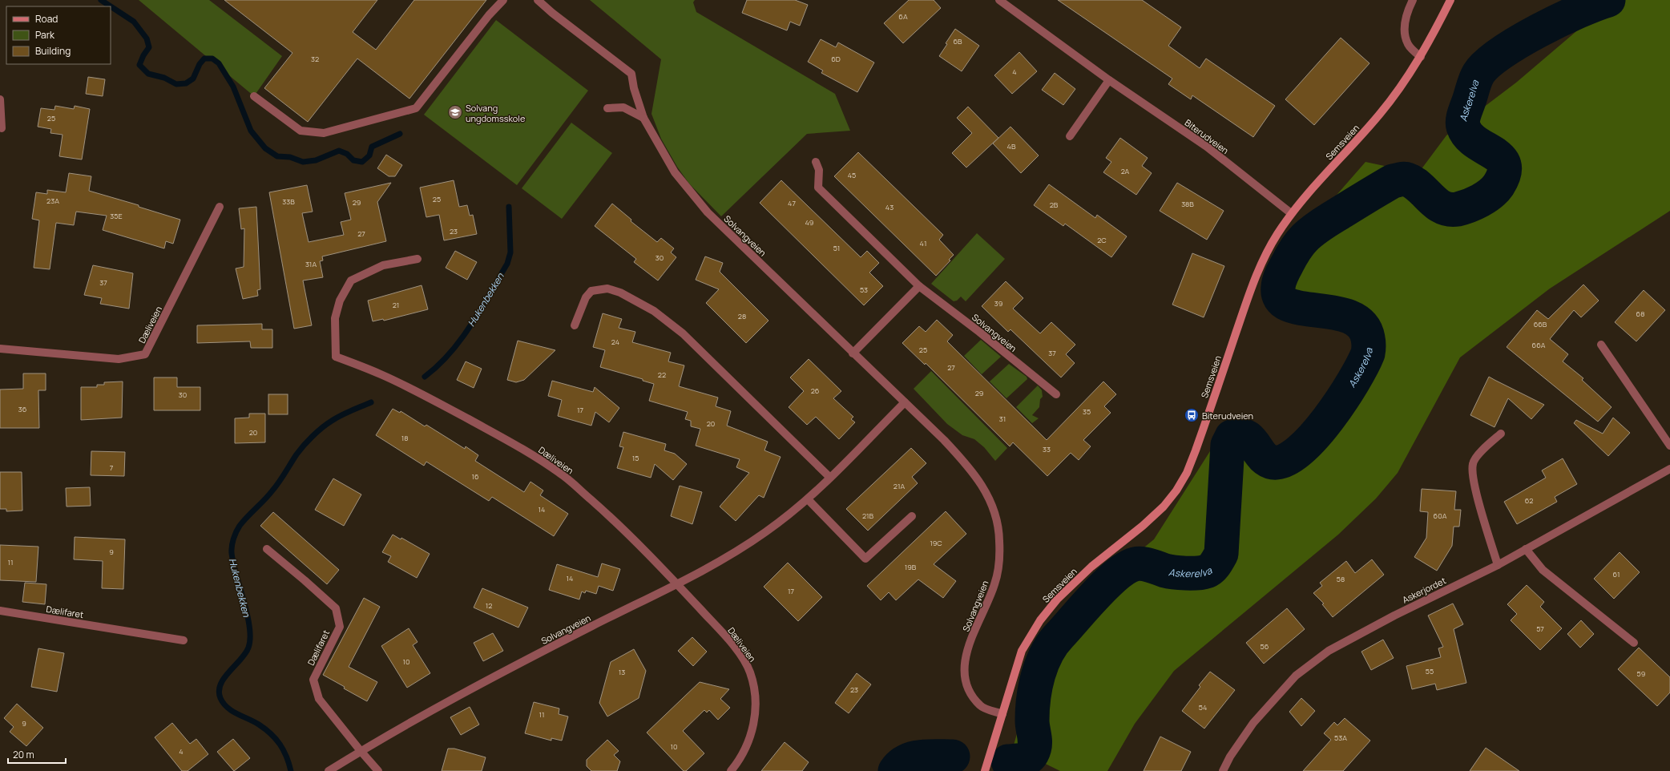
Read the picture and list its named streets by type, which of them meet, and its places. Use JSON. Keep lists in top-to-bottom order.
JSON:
{
  "streets": {
    "main road": ["Semsveien"],
    "street": [
      "Biterudveien",
      "Solvangveien",
      "Dæliveien",
      "Askerjordet",
      "Dælifaret"
    ]
  },
  "crossings": [
    ["Biterudveien", "Semsveien"],
    ["Semsveien", "Solvangveien"],
    ["Solvangveien", "Dæliveien"],
    ["Solvangveien", "Dælifaret"]
  ],
  "water": ["Askerelva", "Hukenbekken"],
  "places": {
    "school or university": ["Solvang ungdomsskole"],
    "bus stop": ["Biterudveien"]
  },
  "house_numbers": [
    "6A",
    "6B",
    "32",
    "6D",
    "4",
    "25",
    "4B",
    "2A",
    "45",
    "25",
    "23A",
    "33B",
    "29",
    "47",
    "38B",
    "2B",
    "43",
    "35E",
    "49",
    "23",
    "27",
    "2C",
    "41",
    "51",
    "30",
    "31A",
    "37",
    "53",
    "39",
    "21",
    "68",
    "28",
    "66B",
    "24",
    "66A",
    "25",
    "37",
    "27",
    "22",
    "26",
    "29",
    "30",
    "36",
    "17",
    "35",
    "31",
    "20",
    "20",
    "18",
    "33",
    "15",
    "7",
    "16",
    "21A",
    "62",
    "14",
    "21B",
    "60A",
    "19C",
    "9",
    "11",
    "19B",
    "61",
    "14",
    "58",
    "17",
    "12",
    "57",
    "56",
    "10",
    "55",
    "13",
    "59",
    "23",
    "54",
    "11",
    "9",
    "53A",
    "10",
    "4"
  ],
  "legend": ["Road", "Park", "Building"],
  "scale_bar": "20 m"
}
